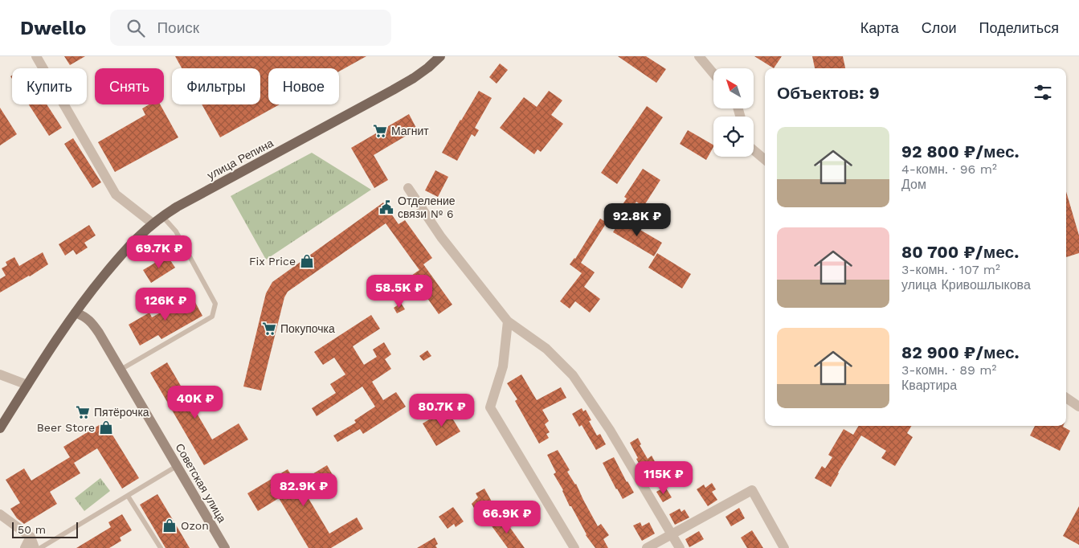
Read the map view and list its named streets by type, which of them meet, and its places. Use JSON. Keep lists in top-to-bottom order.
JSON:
{
  "streets": {
    "main road": ["улица Репина", "Советская улица"]
  },
  "crossings": [
    ["улица Репина", "Советская улица"]
  ],
  "places": {
    "supermarket": ["Магнит", "Покупочка", "Пятёрочка"],
    "public building": ["Отделение связи № 6"],
    "shop": ["Fix Price", "Beer Store", "Ozon"]
  },
  "scale_bar": "50 m",
  "north": "top left",
  "page": {
    "header": "Dwello",
    "search": "Поиск",
    "nav": ["Карта", "Слои", "Поделиться"],
    "chip": [
      "Купить",
      "Снять",
      "Фильтры",
      "Новое"
    ],
    "heading": "Объектов: 9",
    "list": [
      {
        "name": "92 800 ₽/мес.",
        "note": "4-комн. · 96 m² · Дом"
      },
      {
        "name": "80 700 ₽/мес.",
        "note": "3-комн. · 107 m² · улица Кривошлыкова"
      },
      {
        "name": "82 900 ₽/мес.",
        "note": "3-комн. · 89 m² · Квартира"
      }
    ],
    "price": [
      "92.8K ₽",
      "69.7K ₽",
      "58.5K ₽",
      "126K ₽",
      "40K ₽",
      "80.7K ₽",
      "115K ₽",
      "82.9K ₽",
      "66.9K ₽"
    ],
    "scale": "50 m"
  }
}
